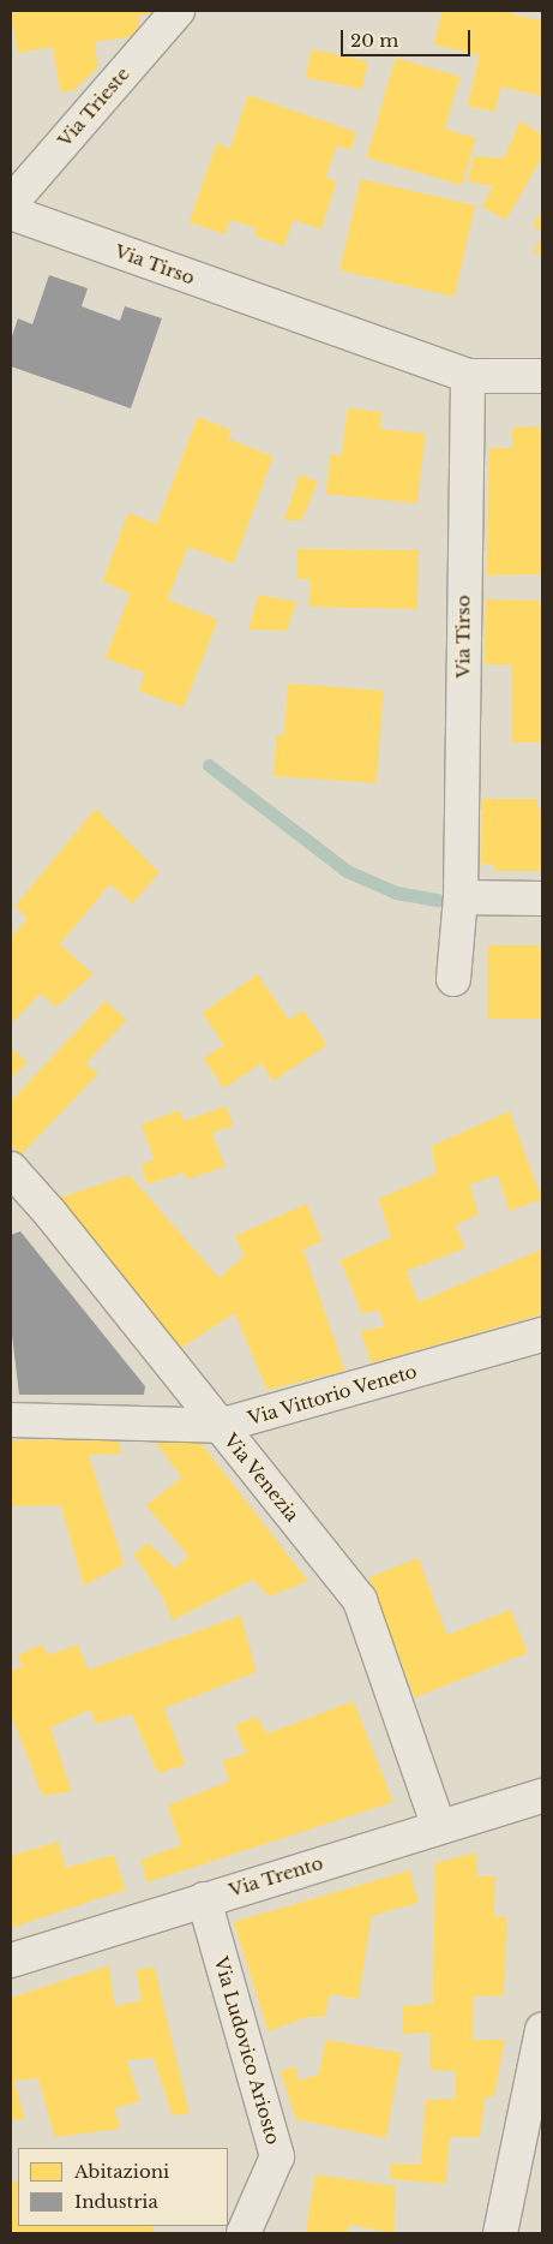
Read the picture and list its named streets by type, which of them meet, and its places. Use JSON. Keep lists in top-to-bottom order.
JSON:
{
  "streets": {
    "street": [
      "Via Trieste",
      "Via Tirso",
      "Via Vittorio Veneto",
      "Via Venezia",
      "Via Trento",
      "Via Ludovico Ariosto"
    ]
  },
  "crossings": [
    ["Via Vittorio Veneto", "Via Venezia"],
    ["Via Venezia", "Via Trento"],
    ["Via Trento", "Via Ludovico Ariosto"]
  ],
  "legend": ["Abitazioni", "Industria"],
  "scale_bar": "20 m"
}
